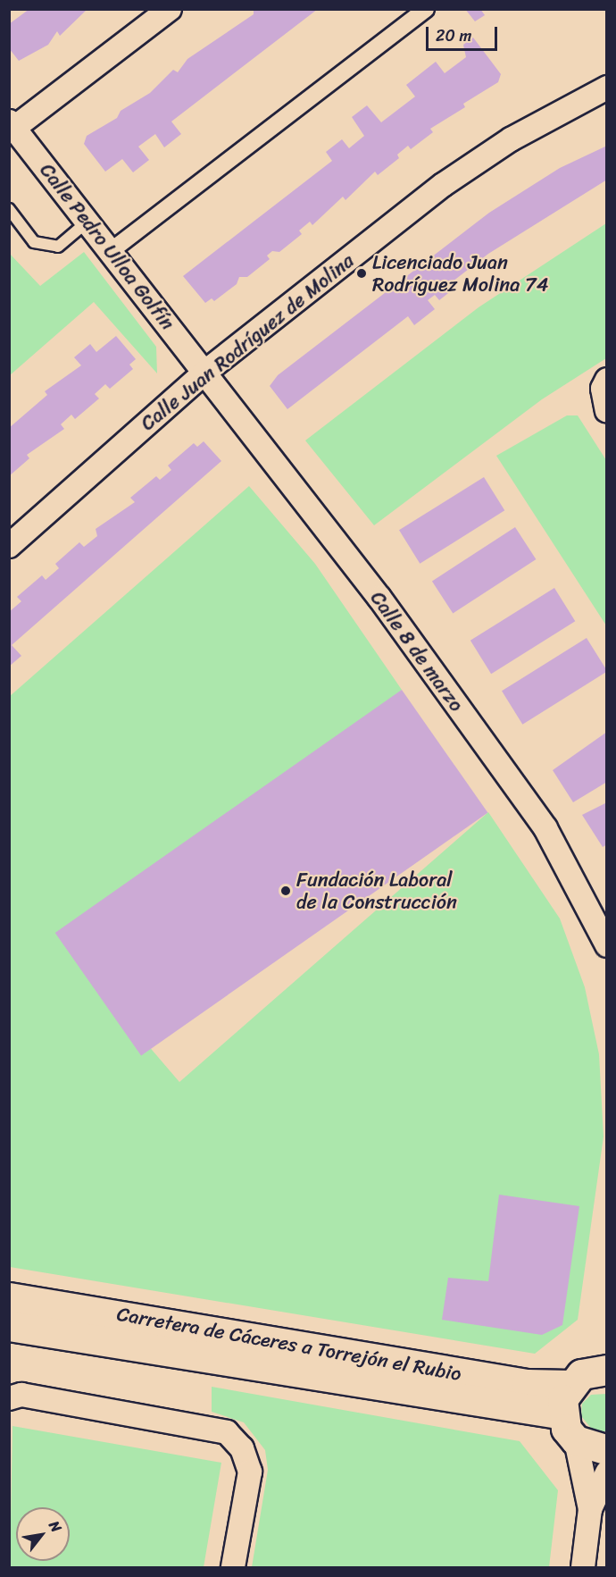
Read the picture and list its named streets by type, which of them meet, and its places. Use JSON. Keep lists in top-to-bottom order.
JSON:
{
  "streets": {
    "main road": ["Carretera de Cáceres a Torrejón el Rubio"],
    "street": ["Calle Pedro Ulloa Golfín", "Calle Juan Rodríguez de Molina", "Calle 8 de marzo"]
  },
  "crossings": [
    ["Calle Pedro Ulloa Golfín", "Calle Juan Rodríguez de Molina"],
    ["Calle Pedro Ulloa Golfín", "Calle 8 de marzo"],
    ["Calle Juan Rodríguez de Molina", "Calle 8 de marzo"]
  ],
  "places": ["Licenciado Juan Rodríguez Molina 74", "Fundación Laboral de la Construcción"],
  "scale_bar": "20 m",
  "north": "top right"
}
